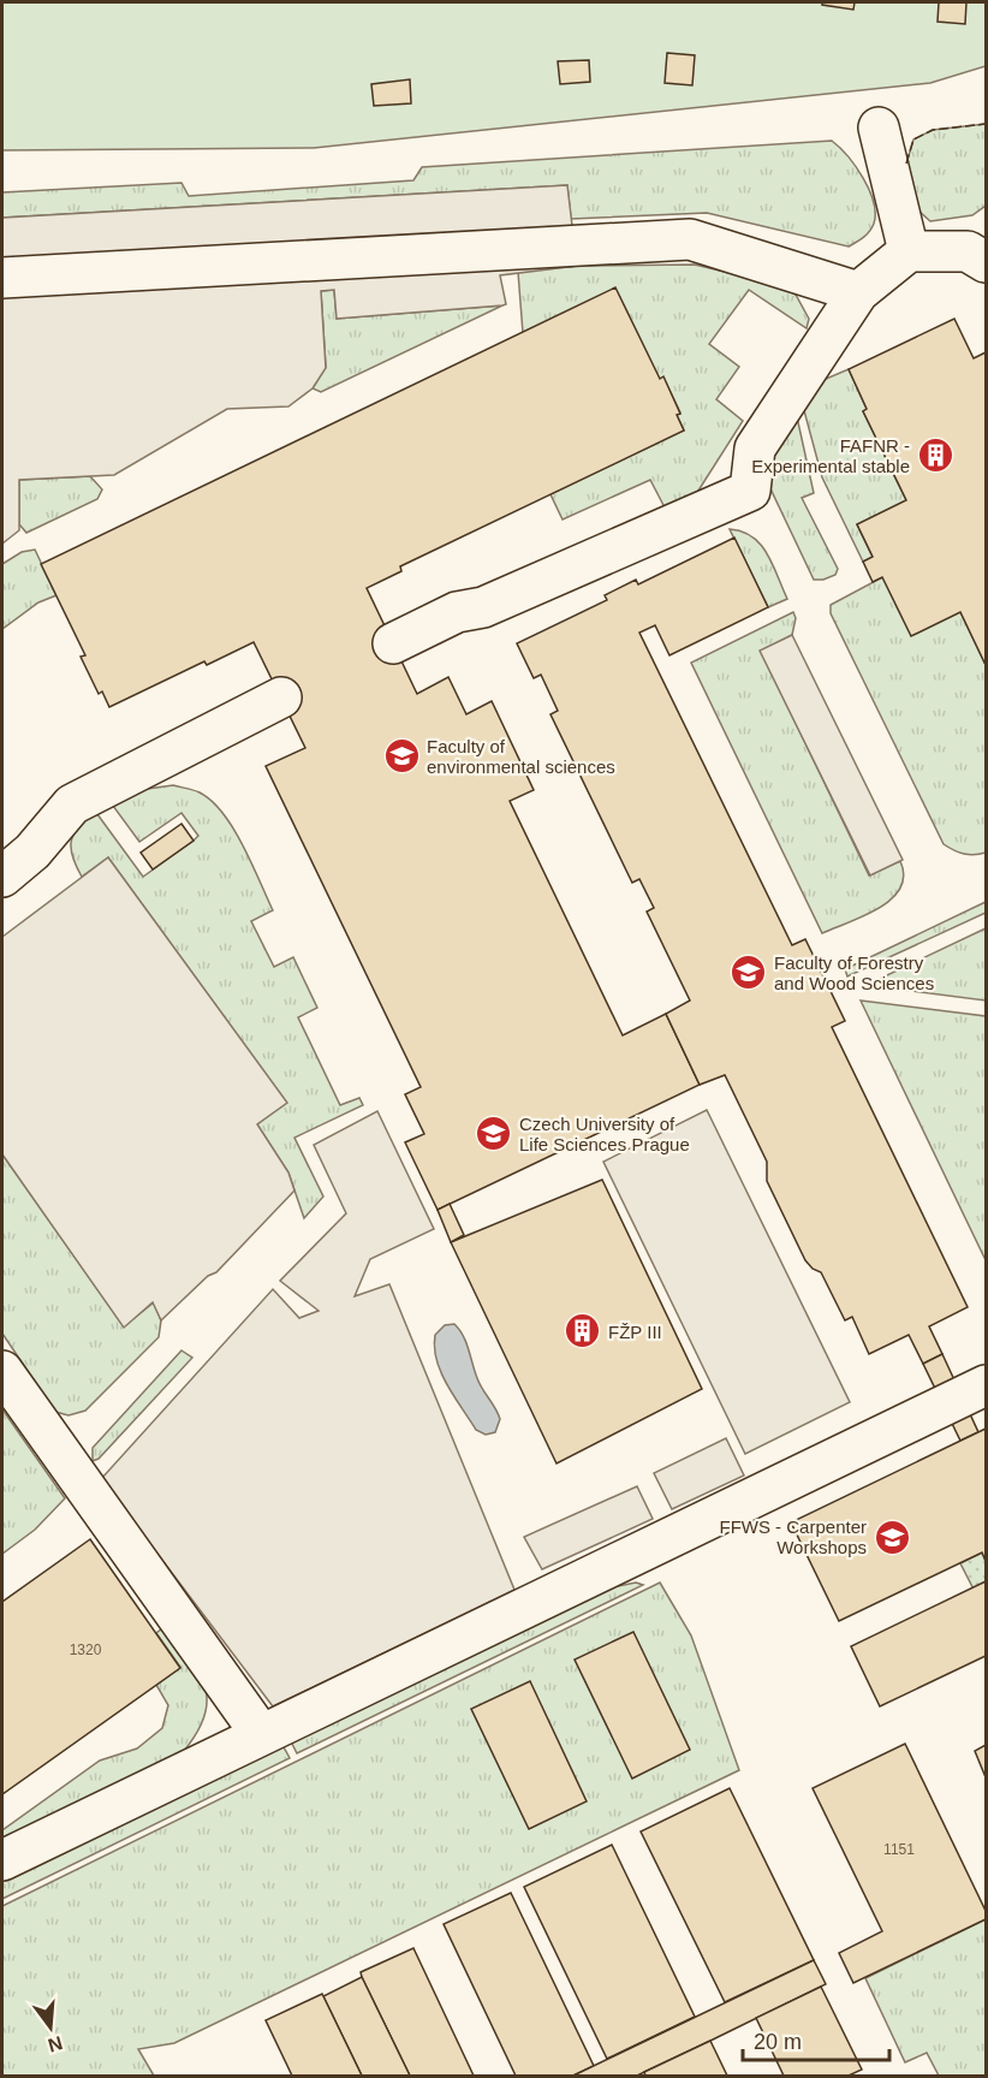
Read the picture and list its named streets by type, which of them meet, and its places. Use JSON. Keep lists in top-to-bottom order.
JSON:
{
  "places": {
    "building": ["FAFNR - Experimental stable", "FŽP III"],
    "school or university": [
      "Faculty of environmental sciences",
      "Faculty of Forestry and Wood Sciences",
      "Czech University of Life Sciences Prague",
      "FFWS - Carpenter Workshops"
    ]
  },
  "house_numbers": ["1320", "1151"],
  "scale_bar": "20 m",
  "north": "bottom"
}
